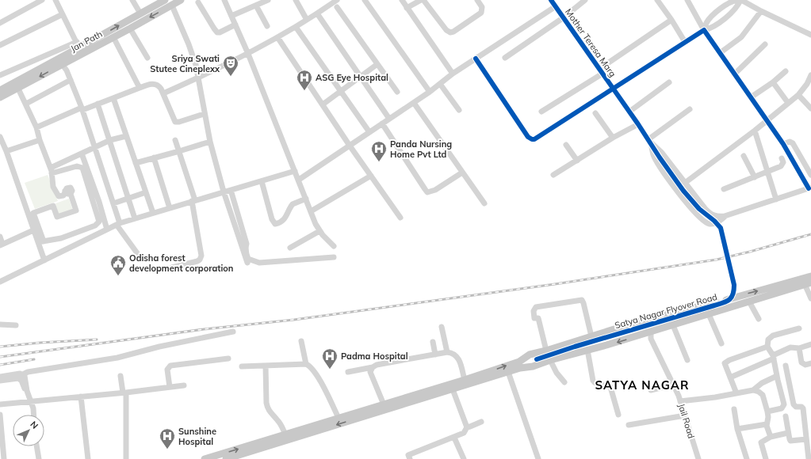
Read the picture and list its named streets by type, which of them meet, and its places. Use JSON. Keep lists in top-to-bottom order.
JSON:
{
  "streets": {
    "main road": ["Jan Path"],
    "street": ["Mother Teresa Marg", "Satya Nagar Flyover Road", "Jail Road"]
  },
  "crossings": [
    ["Mother Teresa Marg", "Satya Nagar Flyover Road"]
  ],
  "districts": ["SATYA NAGAR"],
  "places": {
    "theatre": ["Sriya Swati Stutee Cineplexx"],
    "hospital": [
      "ASG Eye Hospital",
      "Panda Nursing Home Pvt Ltd",
      "Padma Hospital",
      "Sunshine Hospital"
    ],
    "public building": ["Odisha forest development corporation"]
  },
  "north": "top right"
}
